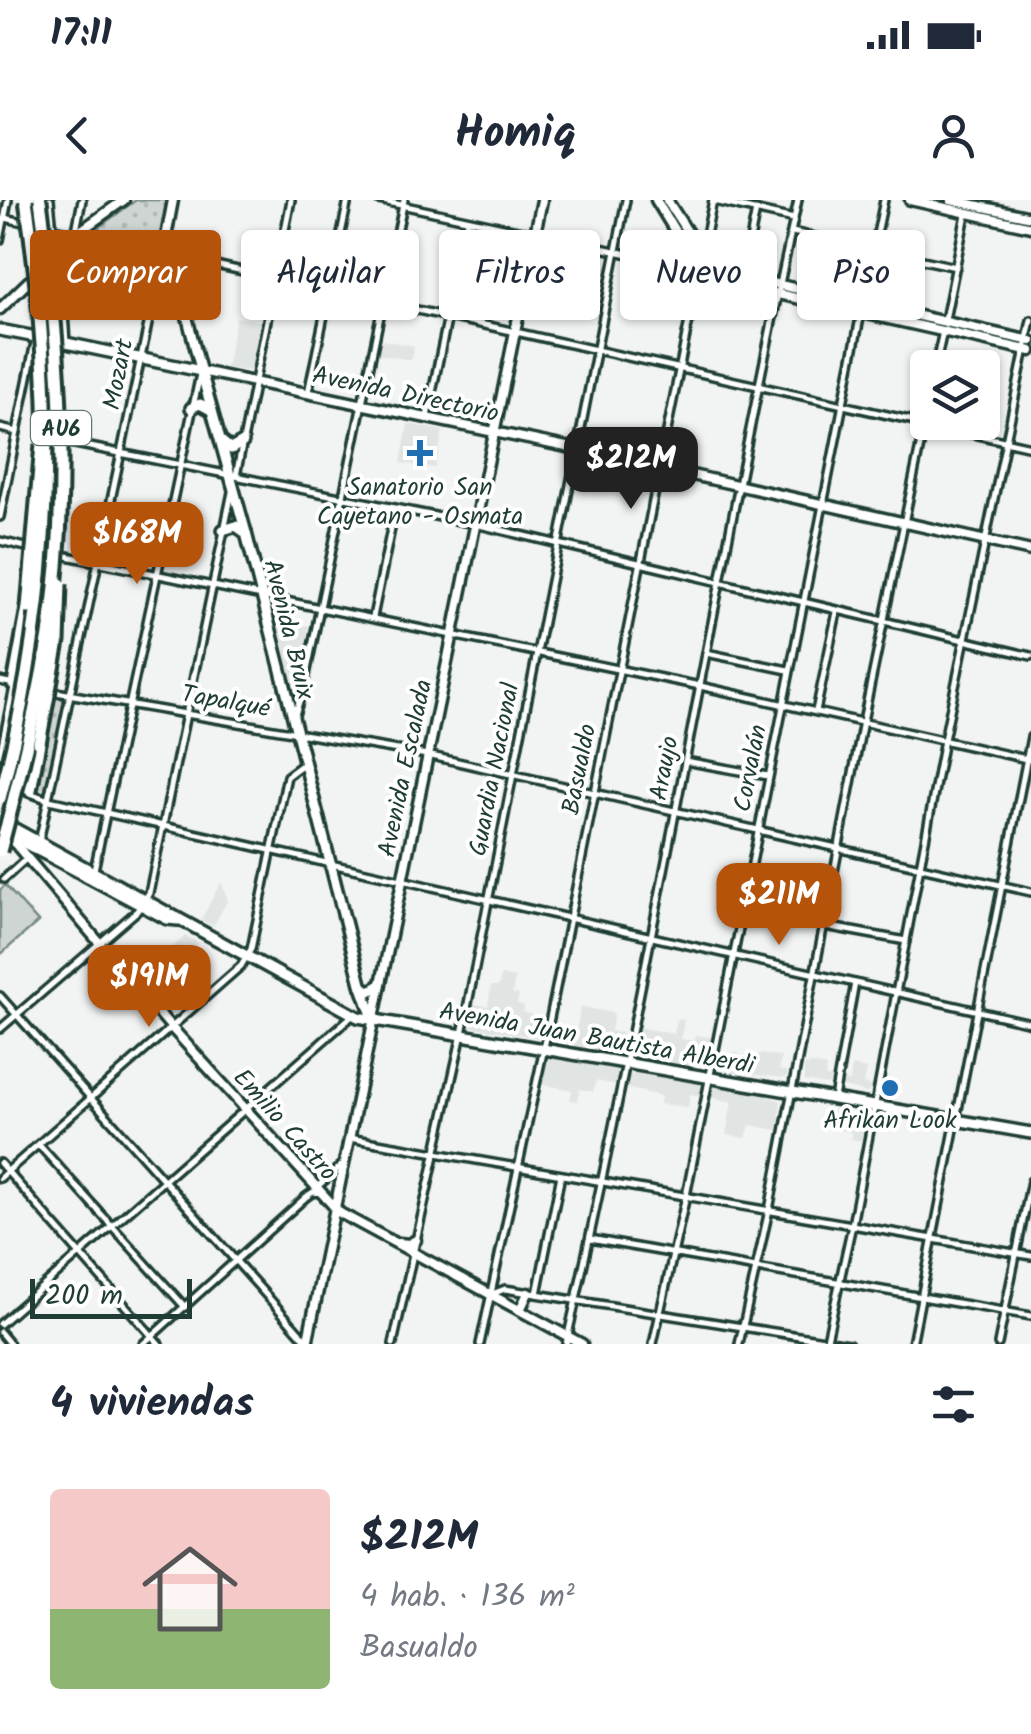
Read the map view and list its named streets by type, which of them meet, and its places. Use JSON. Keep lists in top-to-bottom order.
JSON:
{
  "streets": {
    "highway": ["AU6"],
    "main road": ["Avenida Directorio", "Avenida Bruix", "Avenida Juan Bautista Alberdi"],
    "street": [
      "Mozart",
      "Tapalqué",
      "Avenida Escalada",
      "Araujo",
      "Corvalán",
      "Guardia Nacional",
      "Basualdo",
      "Emilio Castro"
    ]
  },
  "crossings": [
    ["Mozart", "Avenida Directorio"],
    ["Mozart", "Tapalqué"],
    ["Mozart", "Avenida Juan Bautista Alberdi"],
    ["Avenida Directorio", "Avenida Bruix"],
    ["Avenida Directorio", "Avenida Escalada"],
    ["Avenida Directorio", "Araujo"],
    ["Avenida Directorio", "Corvalán"],
    ["Avenida Directorio", "Guardia Nacional"],
    ["Avenida Directorio", "Basualdo"],
    ["Avenida Bruix", "Tapalqué"],
    ["Avenida Bruix", "Avenida Escalada"],
    ["Avenida Bruix", "Avenida Juan Bautista Alberdi"],
    ["Tapalqué", "Avenida Escalada"],
    ["Tapalqué", "Araujo"],
    ["Tapalqué", "Corvalán"],
    ["Tapalqué", "Guardia Nacional"],
    ["Tapalqué", "Basualdo"],
    ["Avenida Escalada", "Avenida Juan Bautista Alberdi"],
    ["Avenida Escalada", "Emilio Castro"],
    ["Araujo", "Avenida Juan Bautista Alberdi"],
    ["Corvalán", "Avenida Juan Bautista Alberdi"],
    ["Guardia Nacional", "Avenida Juan Bautista Alberdi"],
    ["Basualdo", "Avenida Juan Bautista Alberdi"],
    ["Avenida Juan Bautista Alberdi", "Emilio Castro"]
  ],
  "places": {
    "health": ["Sanatorio San Cayetano - Osmata"],
    "other": ["Afrikan Look"]
  },
  "scale_bar": "200 m",
  "page": {
    "status": "17:11",
    "header": "Homiq",
    "chip": [
      "Comprar",
      "Alquilar",
      "Filtros",
      "Nuevo",
      "Piso"
    ],
    "price": [
      "$212M",
      "$168M",
      "$211M",
      "$191M"
    ],
    "scale": "200 m",
    "heading": "4 viviendas",
    "list": [
      {
        "name": "$212M",
        "note": "4 hab. · 136 m² · Basualdo"
      }
    ]
  }
}
